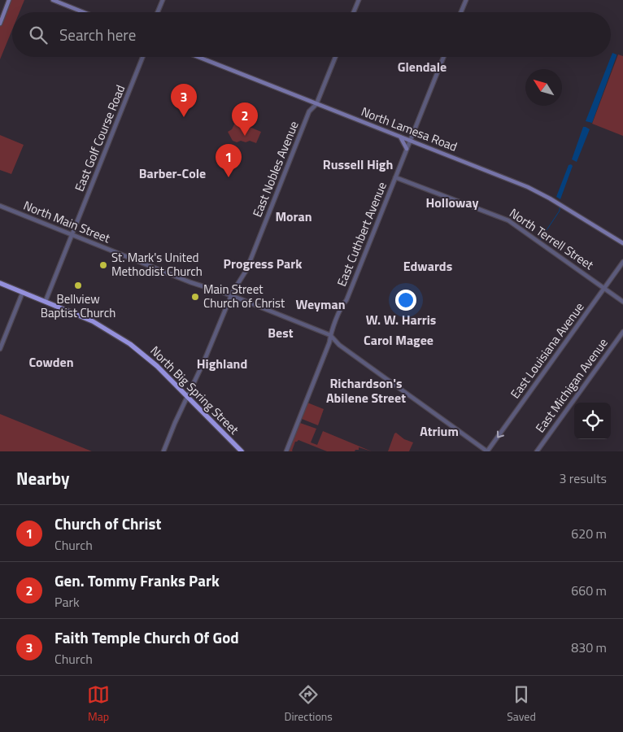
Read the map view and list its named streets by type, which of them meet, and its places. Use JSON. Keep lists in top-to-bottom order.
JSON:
{
  "streets": {
    "highway": ["North Big Spring Street"],
    "main road": ["North Lamesa Road"],
    "street": [
      "East Golf Course Road",
      "East Nobles Avenue",
      "North Main Street",
      "East Cuthbert Avenue",
      "North Terrell Street",
      "East Louisiana Avenue",
      "East Michigan Avenue"
    ]
  },
  "crossings": [
    ["North Lamesa Road", "East Nobles Avenue"],
    ["North Lamesa Road", "East Cuthbert Avenue"],
    ["East Golf Course Road", "North Main Street"],
    ["East Golf Course Road", "North Big Spring Street"],
    ["East Nobles Avenue", "North Main Street"],
    ["East Nobles Avenue", "North Big Spring Street"],
    ["North Main Street", "East Cuthbert Avenue"],
    ["North Main Street", "East Louisiana Avenue"],
    ["East Cuthbert Avenue", "North Terrell Street"],
    ["North Terrell Street", "East Louisiana Avenue"]
  ],
  "one_way": ["East Louisiana Avenue"],
  "districts": [
    "Glendale",
    "Russell High",
    "Barber-Cole",
    "Holloway",
    "Moran",
    "Progress Park",
    "Edwards",
    "Weyman",
    "W. W. Harris",
    "Best",
    "Carol Magee",
    "Cowden",
    "Highland",
    "Richardson's Abilene Street",
    "Atrium"
  ],
  "places": ["St. Mark's United Methodist Church", "Bellview Baptist Church", "Main Street Church of Christ"],
  "north": "top left",
  "page": {
    "search": "Search here",
    "pins": ["3", "2", "1"],
    "heading": ["Nearby", "3 results"],
    "list": [
      {
        "mark": "1",
        "name": "Church of Christ",
        "note": "Church",
        "value": "620 m"
      },
      {
        "mark": "2",
        "name": "Gen. Tommy Franks Park",
        "note": "Park",
        "value": "660 m"
      },
      {
        "mark": "3",
        "name": "Faith Temple Church Of God",
        "note": "Church",
        "value": "830 m"
      }
    ],
    "nav": ["Map", "Directions", "Saved"]
  }
}
